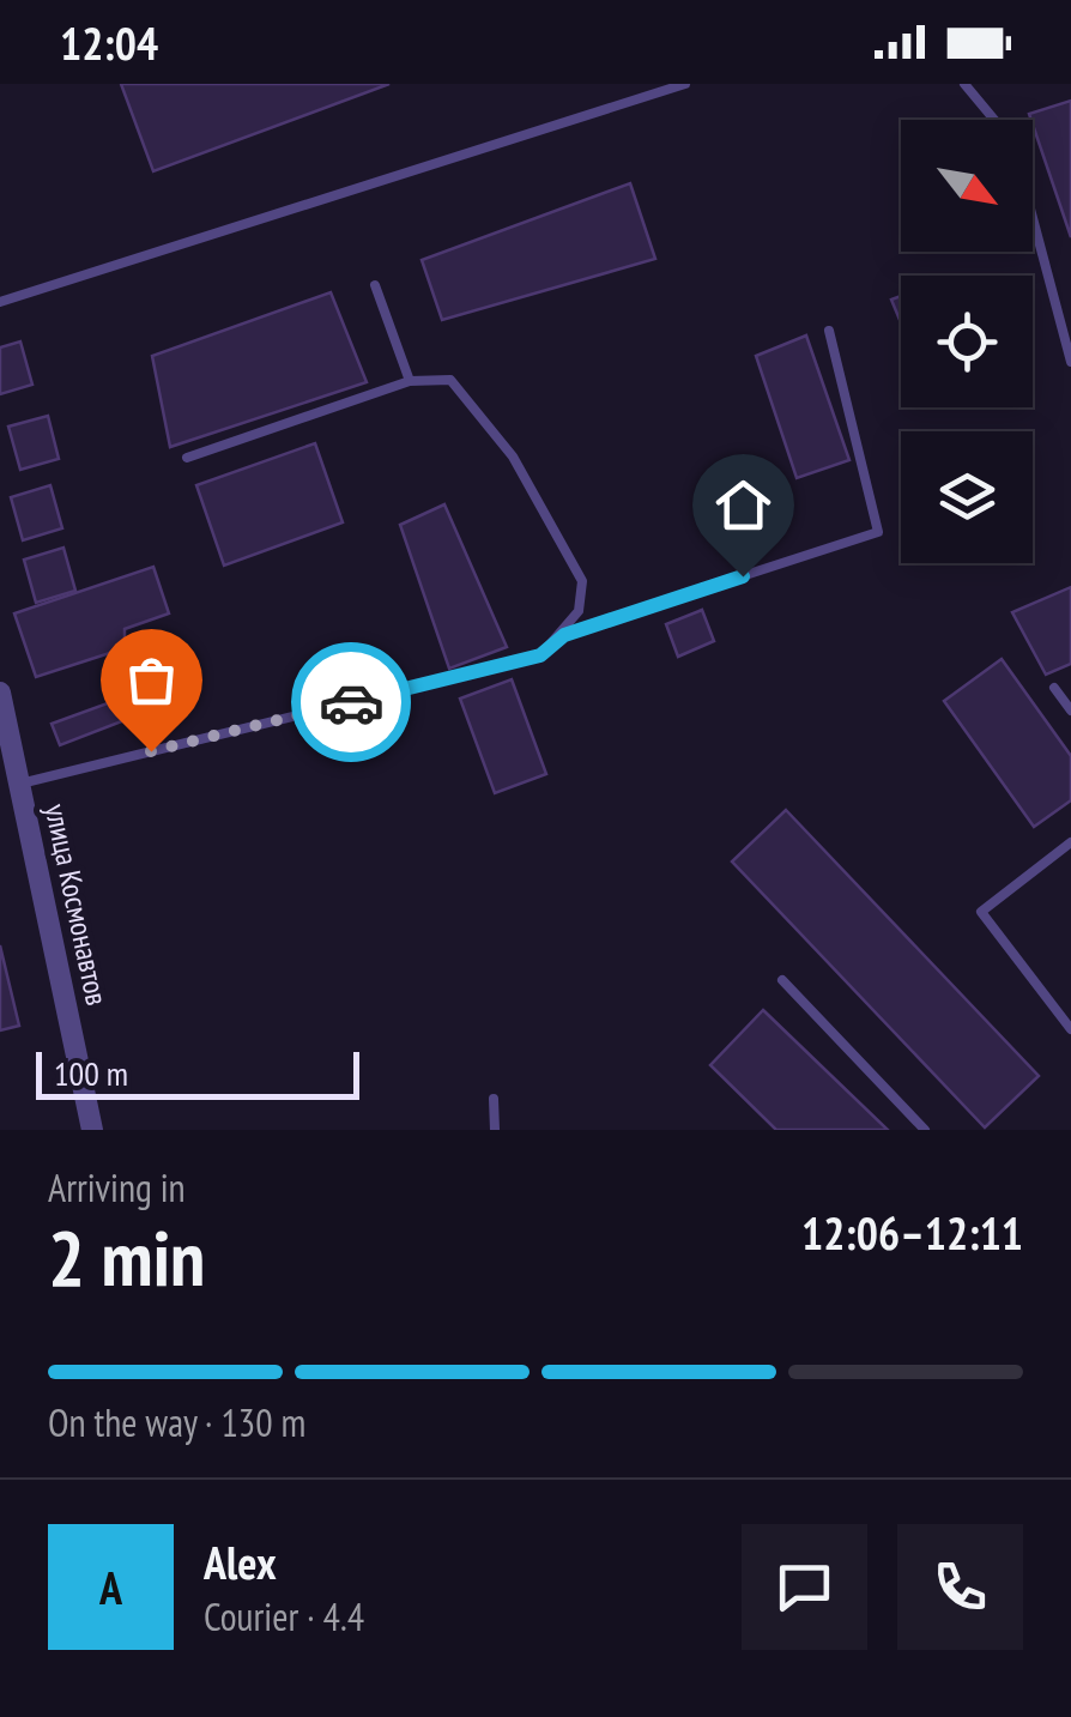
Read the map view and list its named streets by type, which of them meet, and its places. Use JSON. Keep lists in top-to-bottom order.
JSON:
{
  "streets": {
    "street": ["улица Космонавтов"]
  },
  "scale_bar": "100 m",
  "north": "bottom right",
  "page": {
    "status": "12:04",
    "scale": "100 m",
    "heading": ["2 min", "Arriving in", "12:06–12:11"],
    "panel": ["Alex", "Courier · 4.4"],
    "bar": "On the way · 130 m",
    "round": "A"
  }
}
